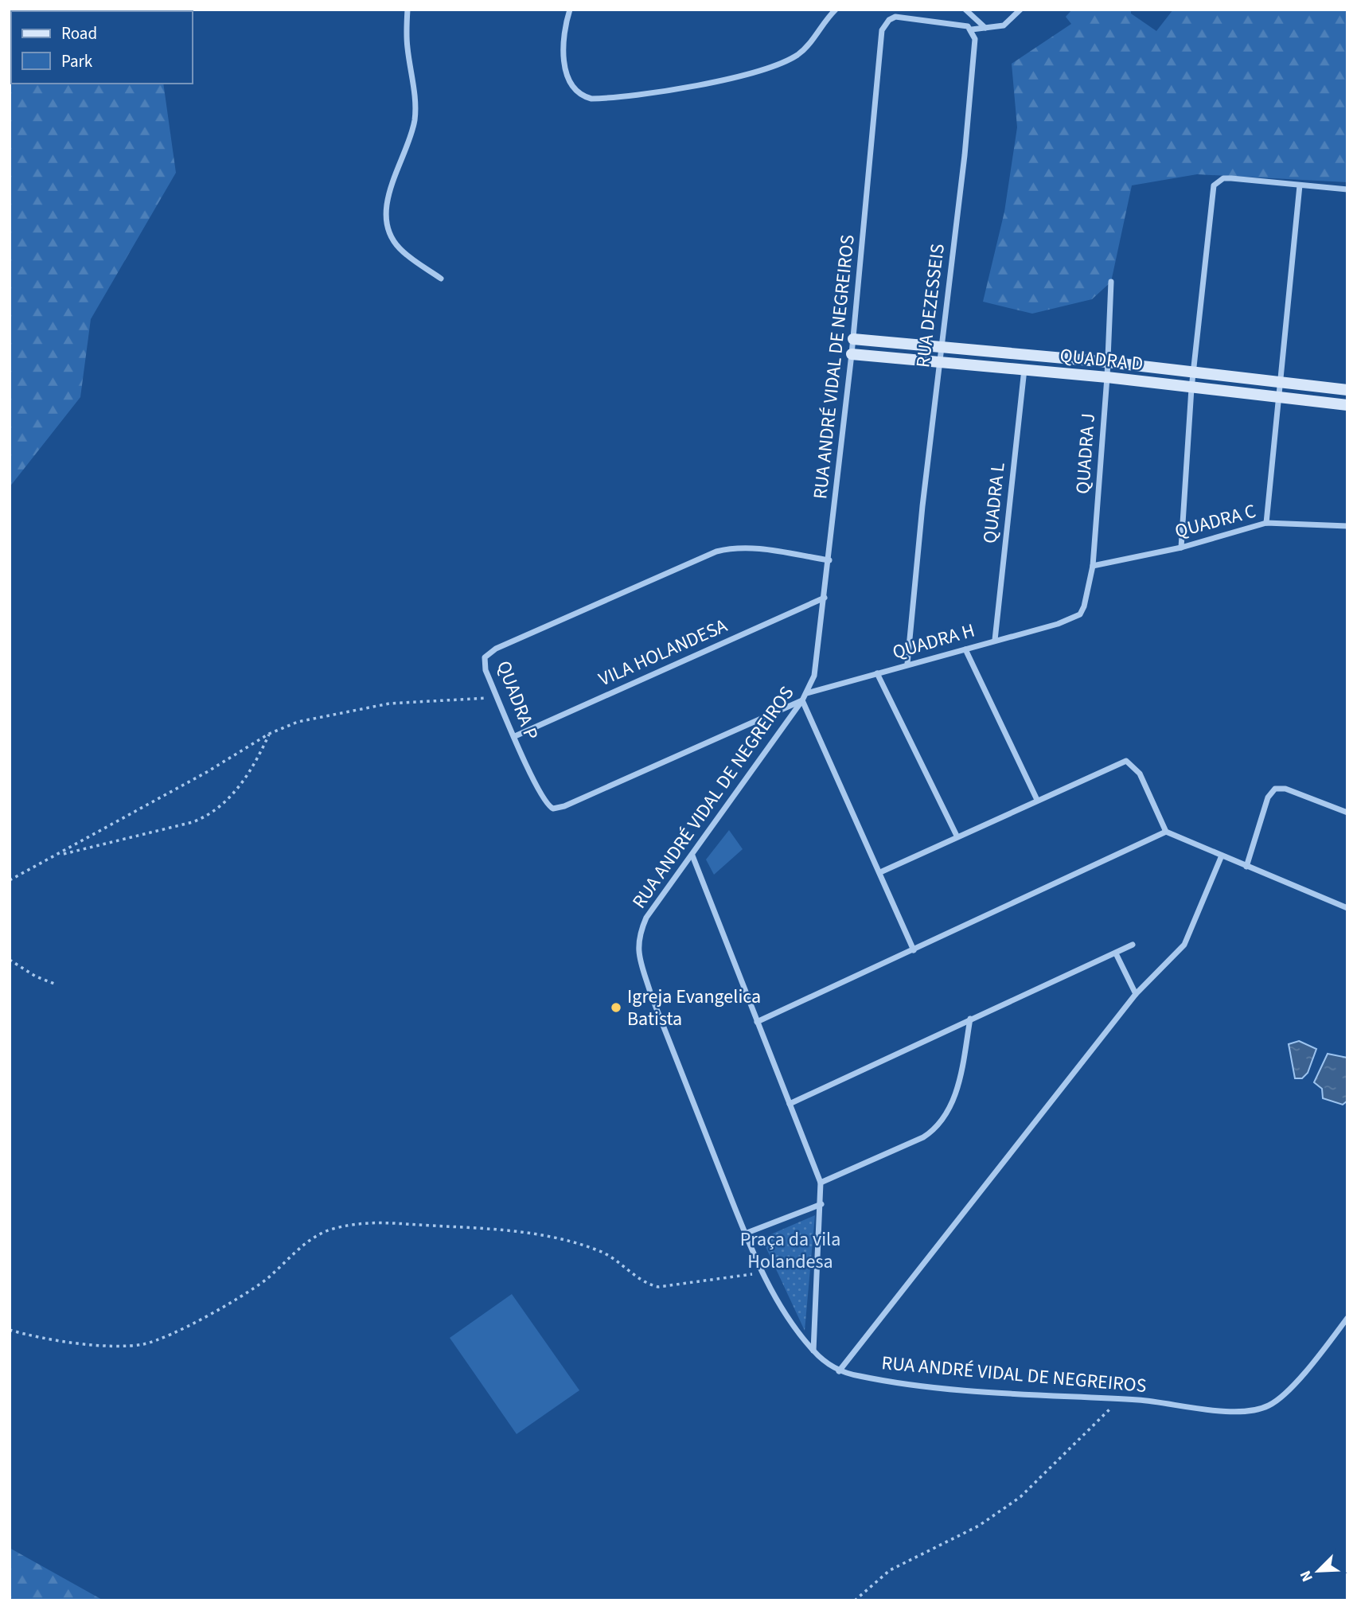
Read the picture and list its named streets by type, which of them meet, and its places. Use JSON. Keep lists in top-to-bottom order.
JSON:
{
  "streets": {
    "street": [
      "RUA DEZESSEIS",
      "QUADRA D",
      "RUA ANDRÉ VIDAL DE NEGREIROS",
      "QUADRA J",
      "QUADRA L",
      "QUADRA C",
      "QUADRA H",
      "VILA HOLANDESA",
      "QUADRA P"
    ]
  },
  "crossings": [
    ["RUA DEZESSEIS", "QUADRA D"],
    ["RUA DEZESSEIS", "RUA ANDRÉ VIDAL DE NEGREIROS"],
    ["RUA DEZESSEIS", "QUADRA H"],
    ["QUADRA D", "RUA ANDRÉ VIDAL DE NEGREIROS"],
    ["QUADRA D", "QUADRA J"],
    ["QUADRA D", "QUADRA L"],
    ["RUA ANDRÉ VIDAL DE NEGREIROS", "QUADRA H"],
    ["RUA ANDRÉ VIDAL DE NEGREIROS", "VILA HOLANDESA"],
    ["RUA ANDRÉ VIDAL DE NEGREIROS", "QUADRA P"],
    ["QUADRA J", "QUADRA C"],
    ["QUADRA J", "QUADRA H"],
    ["QUADRA L", "QUADRA H"],
    ["VILA HOLANDESA", "QUADRA P"]
  ],
  "parks": ["Praça da vila Holandesa"],
  "places": ["Igreja Evangelica Batista"],
  "legend": ["Road", "Park"],
  "north": "bottom left"
}
